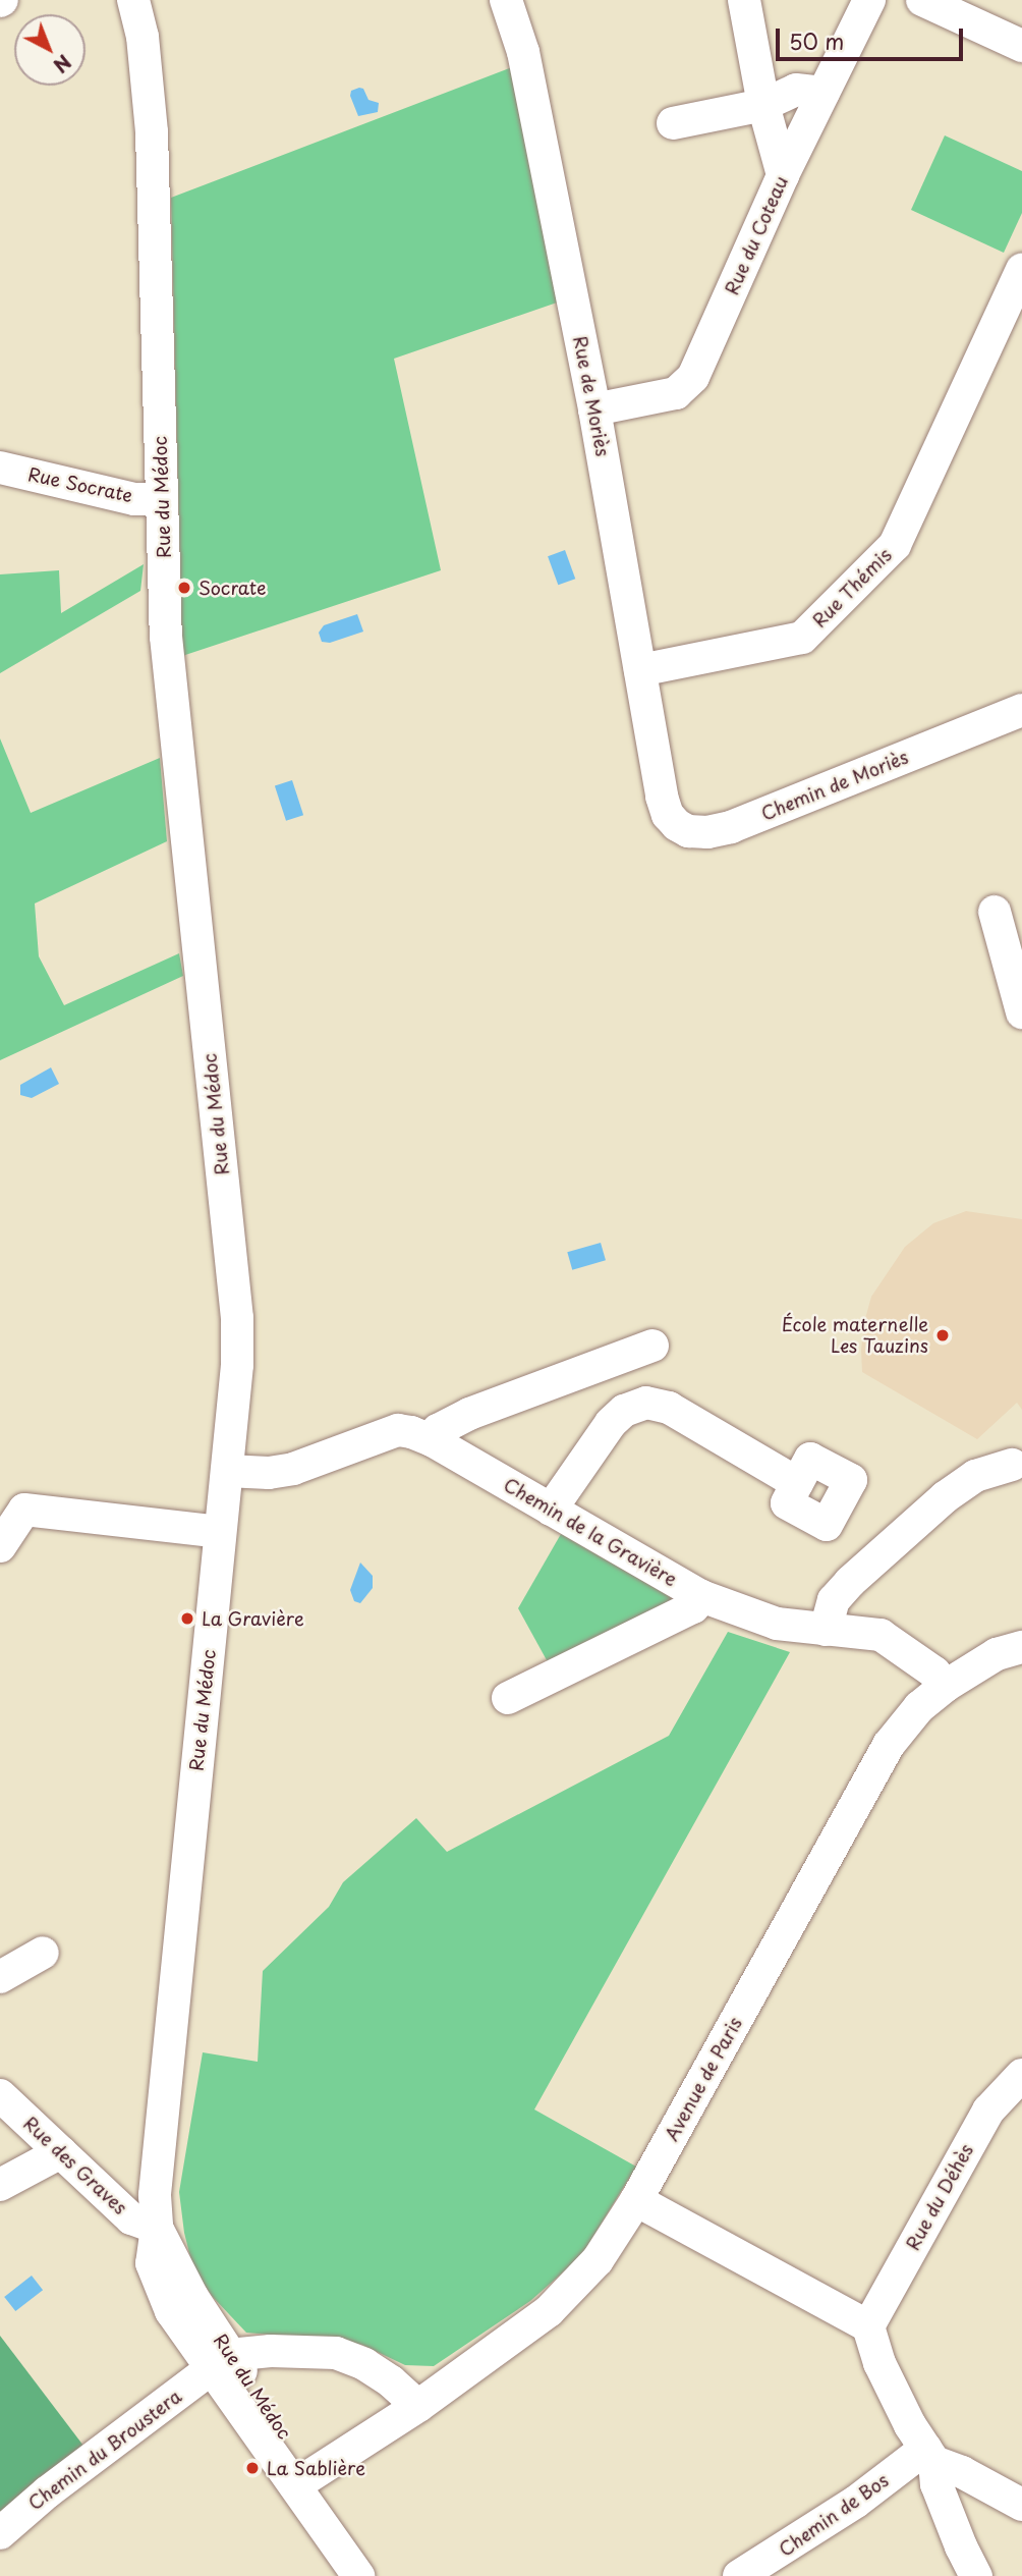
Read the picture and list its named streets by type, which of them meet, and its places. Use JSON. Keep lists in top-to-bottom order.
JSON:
{
  "streets": {
    "street": [
      "Rue du Coteau",
      "Rue de Moriès",
      "Rue Socrate",
      "Rue du Médoc",
      "Rue Thémis",
      "Chemin de Moriès",
      "Chemin de la Gravière",
      "Avenue de Paris",
      "Rue des Graves",
      "Rue du Déhès",
      "Chemin du Broustera",
      "Chemin de Bos"
    ]
  },
  "crossings": [
    ["Rue du Coteau", "Rue de Moriès"],
    ["Rue de Moriès", "Rue Thémis"],
    ["Rue de Moriès", "Chemin de Moriès"],
    ["Rue Socrate", "Rue du Médoc"],
    ["Rue du Médoc", "Chemin de la Gravière"],
    ["Rue du Médoc", "Avenue de Paris"],
    ["Rue du Médoc", "Rue des Graves"],
    ["Rue du Médoc", "Chemin du Broustera"],
    ["Chemin de la Gravière", "Avenue de Paris"]
  ],
  "places": [
    "Socrate",
    "École maternelle Les Tauzins",
    "La Gravière",
    "La Sablière"
  ],
  "scale_bar": "50 m",
  "north": "bottom right"
}
